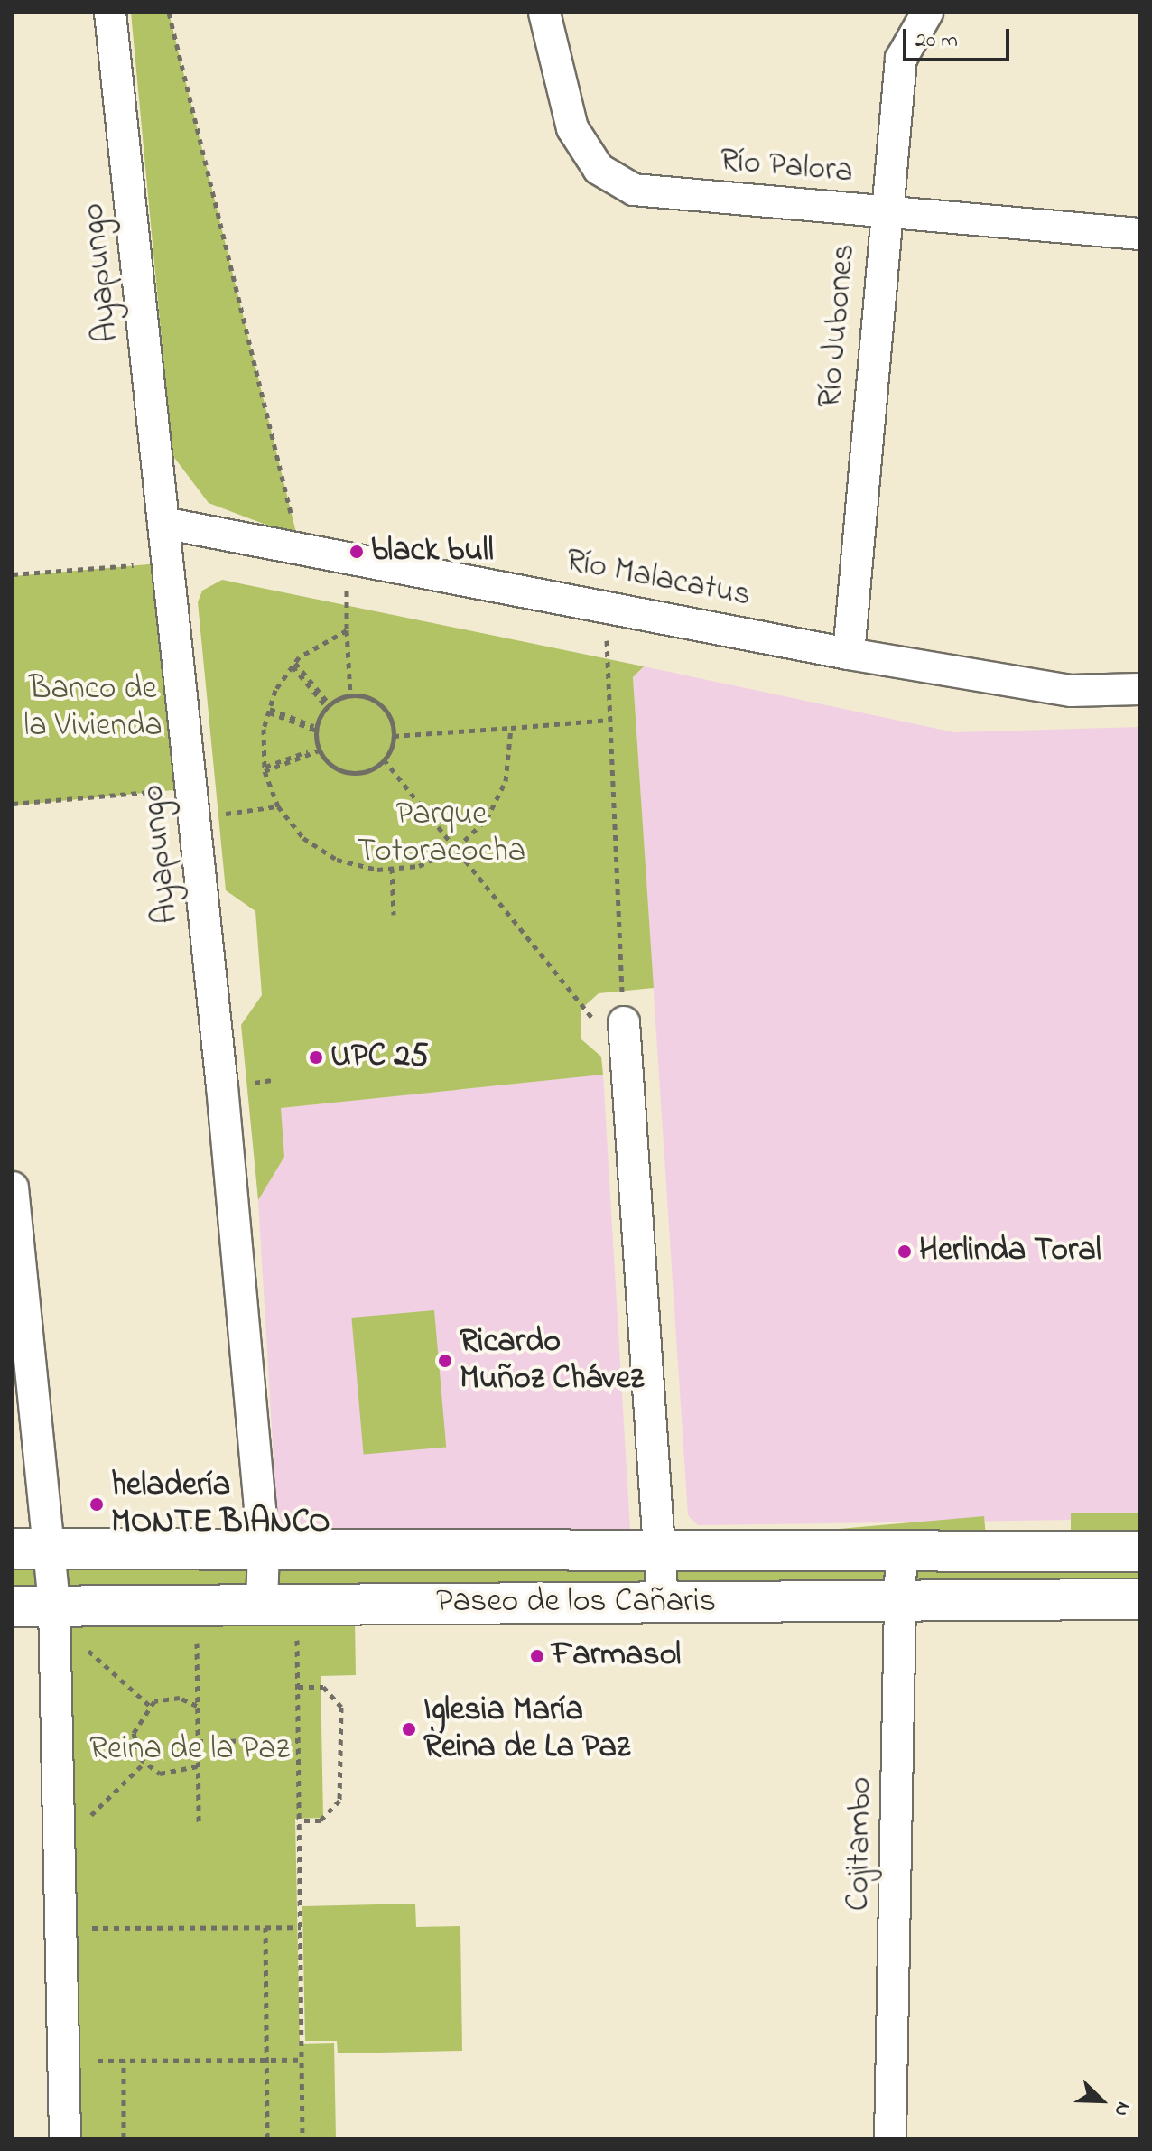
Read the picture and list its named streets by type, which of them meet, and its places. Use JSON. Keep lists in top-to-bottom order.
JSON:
{
  "streets": {
    "main road": ["Paseo de los Cañaris"],
    "street": [
      "Río Palora",
      "Ayapungo",
      "Río Jubones",
      "Río Malacatus",
      "Cojitambo"
    ]
  },
  "crossings": [
    ["Río Palora", "Río Jubones"],
    ["Ayapungo", "Río Malacatus"],
    ["Ayapungo", "Paseo de los Cañaris"],
    ["Río Jubones", "Río Malacatus"],
    ["Paseo de los Cañaris", "Cojitambo"]
  ],
  "parks": ["Banco de la Vivienda", "Parque Totoracocha", "Reina de la Paz"],
  "places": [
    "black bull",
    "UPC 25",
    "Herlinda Toral",
    "Ricardo Muñoz Chávez",
    "heladería MONTE BIANCO",
    "Farmasol",
    "Iglesia María Reina de La Paz"
  ],
  "scale_bar": "20 m",
  "north": "bottom right"
}
